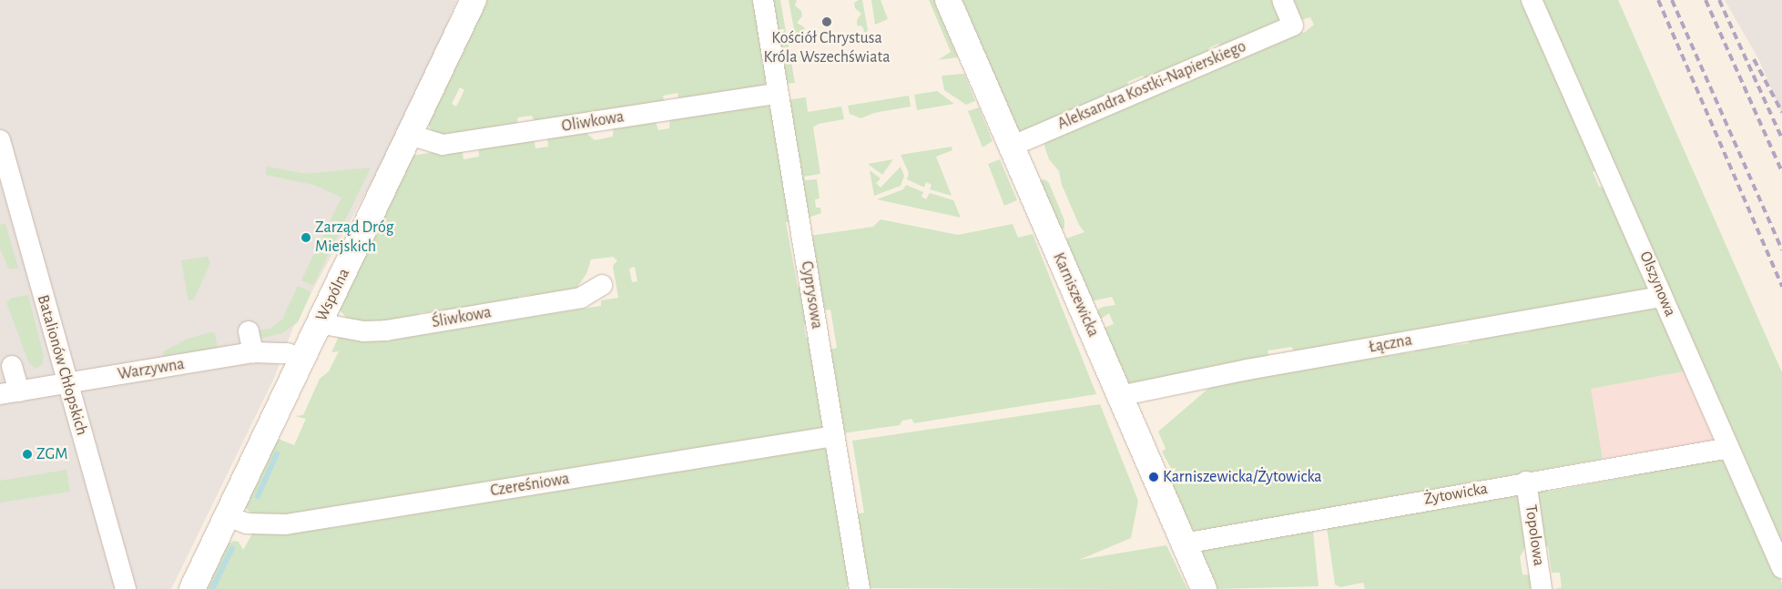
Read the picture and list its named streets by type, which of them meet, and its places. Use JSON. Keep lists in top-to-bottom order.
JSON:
{
  "streets": {
    "street": [
      "Aleksandra Kostki-Napierskiego",
      "Oliwkowa",
      "Olszynowa",
      "Wspólna",
      "Cyprysowa",
      "Karniszewicka",
      "Śliwkowa",
      "Łączna",
      "Batalionów Chłopskich",
      "Warzywna",
      "Czereśniowa",
      "Żytowicka",
      "Topolowa"
    ]
  },
  "crossings": [
    ["Aleksandra Kostki-Napierskiego", "Karniszewicka"],
    ["Oliwkowa", "Wspólna"],
    ["Oliwkowa", "Cyprysowa"],
    ["Olszynowa", "Łączna"],
    ["Olszynowa", "Żytowicka"],
    ["Wspólna", "Śliwkowa"],
    ["Wspólna", "Warzywna"],
    ["Wspólna", "Czereśniowa"],
    ["Cyprysowa", "Czereśniowa"],
    ["Karniszewicka", "Łączna"],
    ["Karniszewicka", "Żytowicka"],
    ["Batalionów Chłopskich", "Warzywna"],
    ["Żytowicka", "Topolowa"]
  ],
  "places": [
    "Kościół Chrystusa Króla Wszechświata",
    "Zarząd Dróg Miejskich",
    "ZGM",
    "Karniszewicka/Żytowicka"
  ]
}
